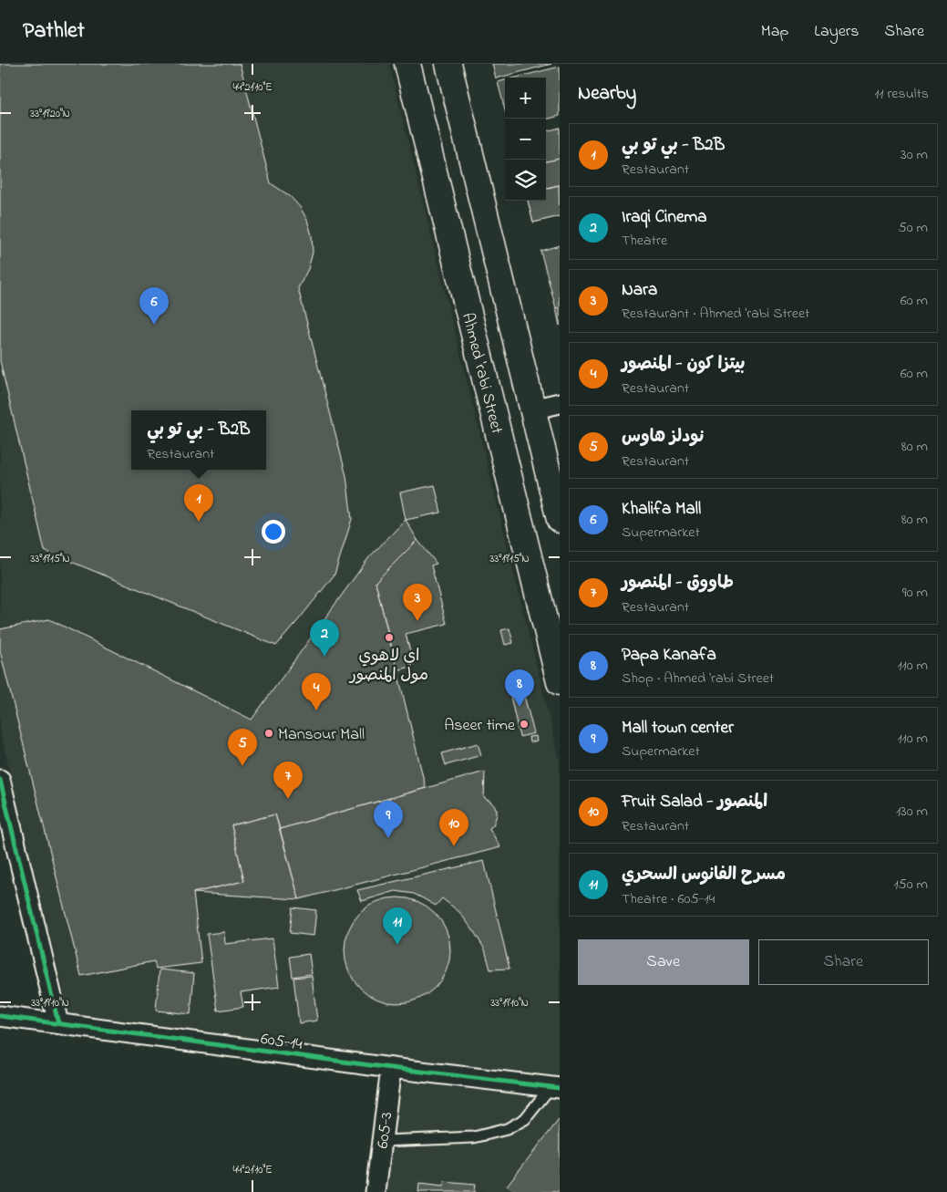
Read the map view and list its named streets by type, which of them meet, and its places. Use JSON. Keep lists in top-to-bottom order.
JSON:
{
  "streets": {
    "main road": ["Ahmed 'rabi Street"],
    "street": ["605-14", "605-3"]
  },
  "crossings": [
    ["605-14", "605-3"]
  ],
  "places": ["اي لاهوي مول المنصور", "Aseer time", "Mansour Mall"],
  "page": {
    "header": "Pathlet",
    "nav": ["Map", "Layers", "Share"],
    "heading": ["Nearby", "11 results"],
    "map_buttons": ["+", "−"],
    "list": [
      {
        "mark": "1",
        "name": "بي تو بي - B2B",
        "note": "Restaurant",
        "value": "30 m"
      },
      {
        "mark": "2",
        "name": "Iraqi Cinema",
        "note": "Theatre",
        "value": "50 m"
      },
      {
        "mark": "3",
        "name": "Nara",
        "note": "Restaurant · Ahmed 'rabi Street",
        "value": "60 m"
      },
      {
        "mark": "4",
        "name": "بيتزا كون - المنصور",
        "note": "Restaurant",
        "value": "60 m"
      },
      {
        "mark": "5",
        "name": "نودلز هاوس",
        "note": "Restaurant",
        "value": "80 m"
      },
      {
        "mark": "6",
        "name": "Khalifa Mall",
        "note": "Supermarket",
        "value": "80 m"
      },
      {
        "mark": "7",
        "name": "طاووق - المنصور",
        "note": "Restaurant",
        "value": "90 m"
      },
      {
        "mark": "8",
        "name": "Papa Kanafa",
        "note": "Shop · Ahmed 'rabi Street",
        "value": "110 m"
      },
      {
        "mark": "9",
        "name": "Mall town center",
        "note": "Supermarket",
        "value": "110 m"
      },
      {
        "mark": "10",
        "name": "Fruit Salad - المنصور",
        "note": "Restaurant",
        "value": "130 m"
      },
      {
        "mark": "11",
        "name": "مسرح الفانوس السحري",
        "note": "Theatre · 605-14",
        "value": "150 m"
      }
    ],
    "pins": [
      "6",
      "1",
      "3",
      "2",
      "8",
      "4",
      "5",
      "7",
      "9",
      "10",
      "11"
    ],
    "popup": ["بي تو بي - B2B", "Restaurant"],
    "buttons": ["Save", "Share"]
  },
  "coordinates": [
    "44°21'10\"E",
    "33°19'20\"N",
    "33°19'15\"N",
    "33°19'10\"N"
  ]
}
